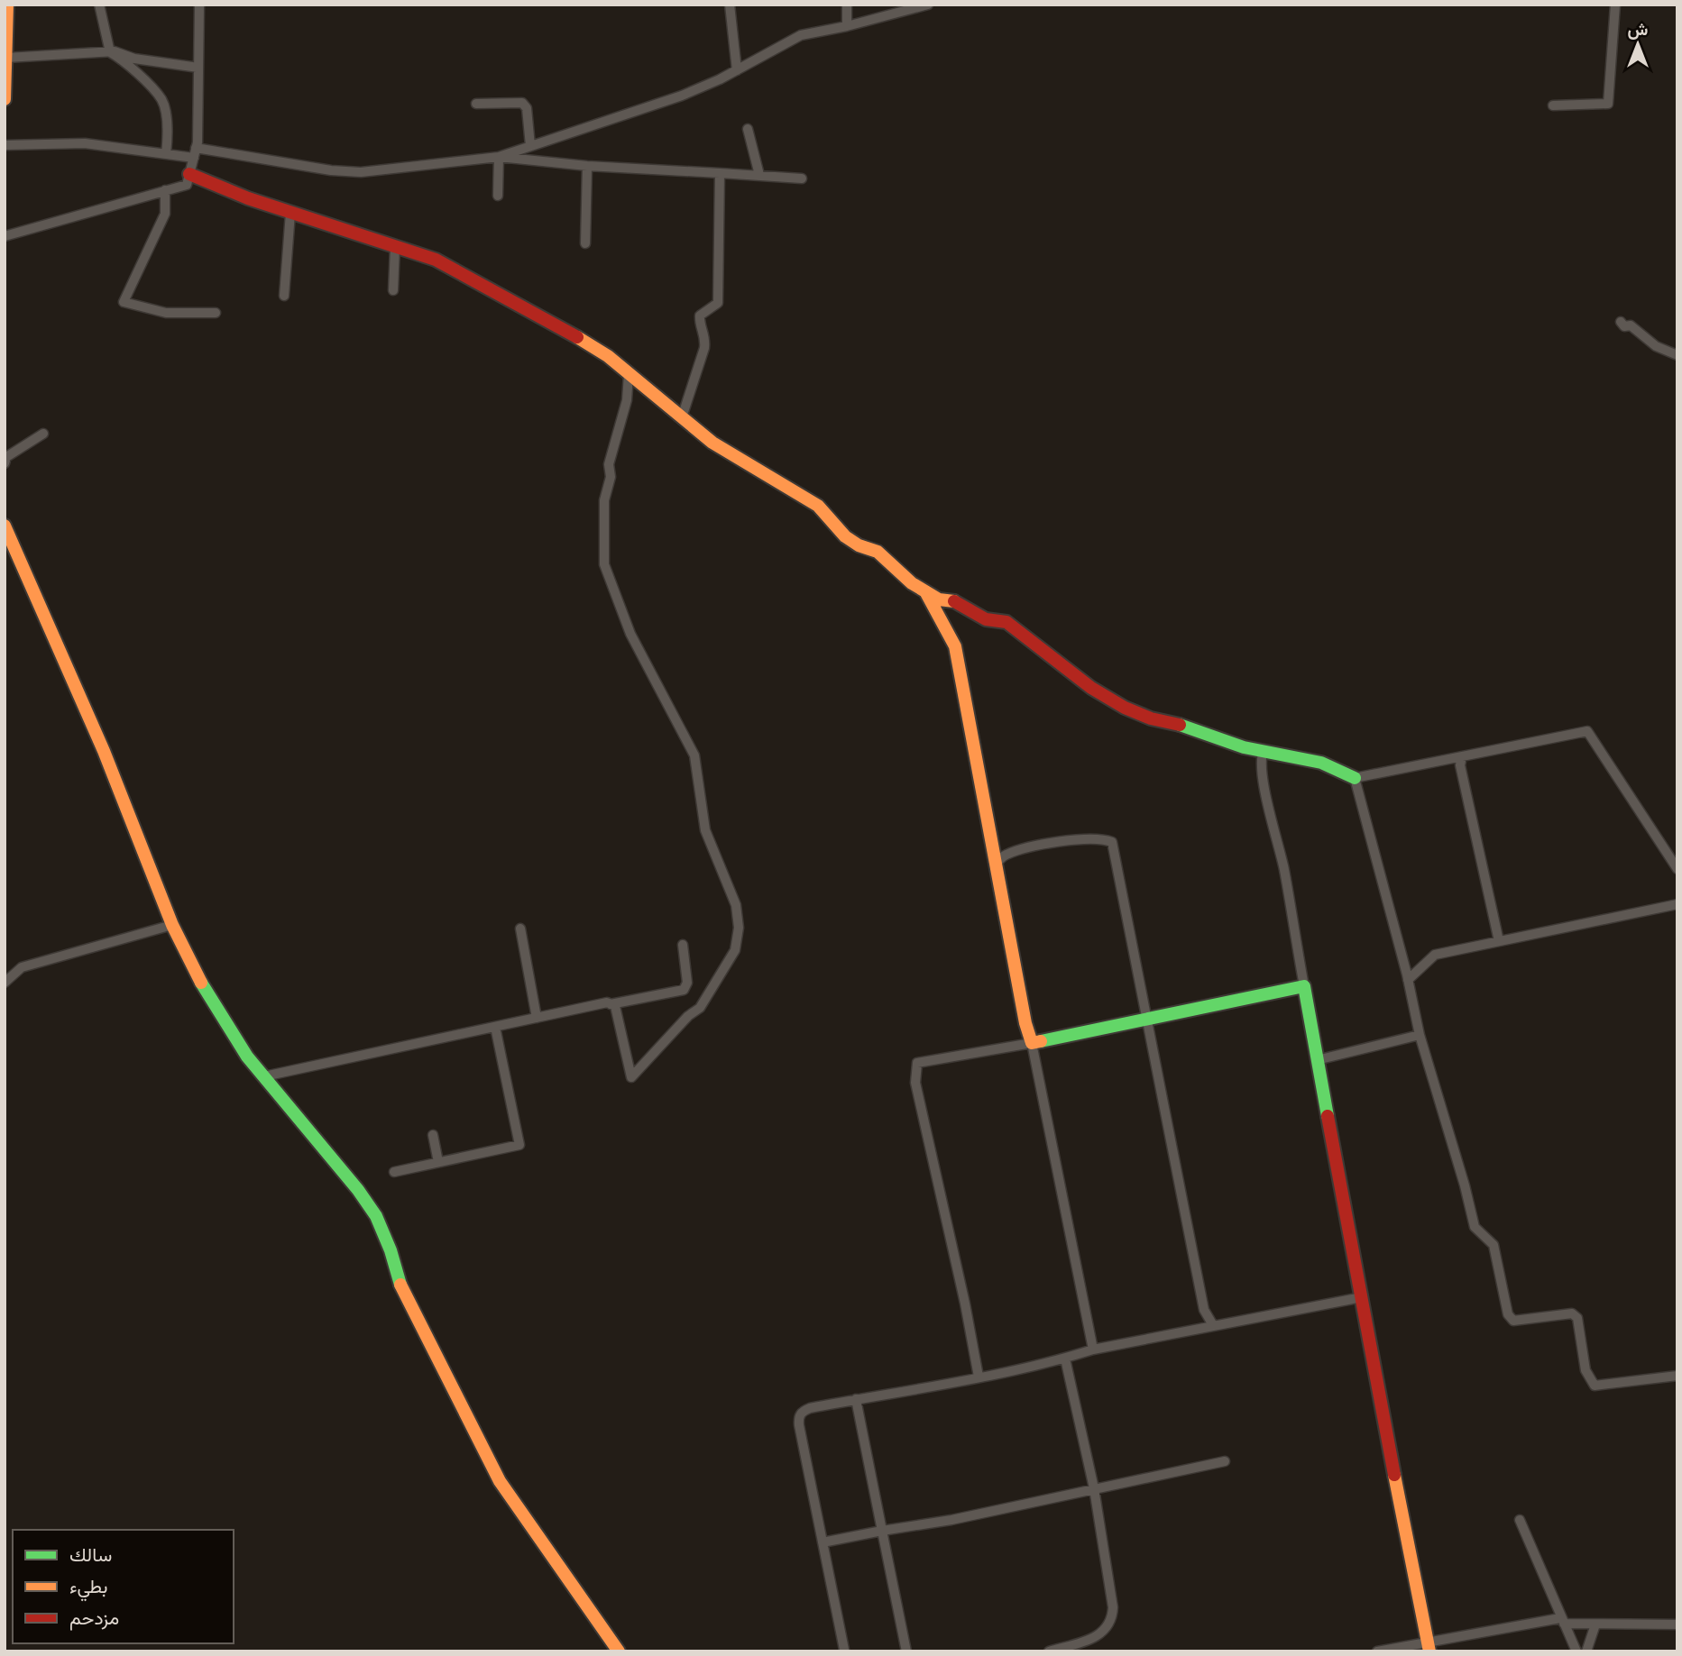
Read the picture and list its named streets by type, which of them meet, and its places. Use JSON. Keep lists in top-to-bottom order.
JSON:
{
  "legend": ["سالك", "بطيء", "مزدحم"],
  "north": "top"
}
